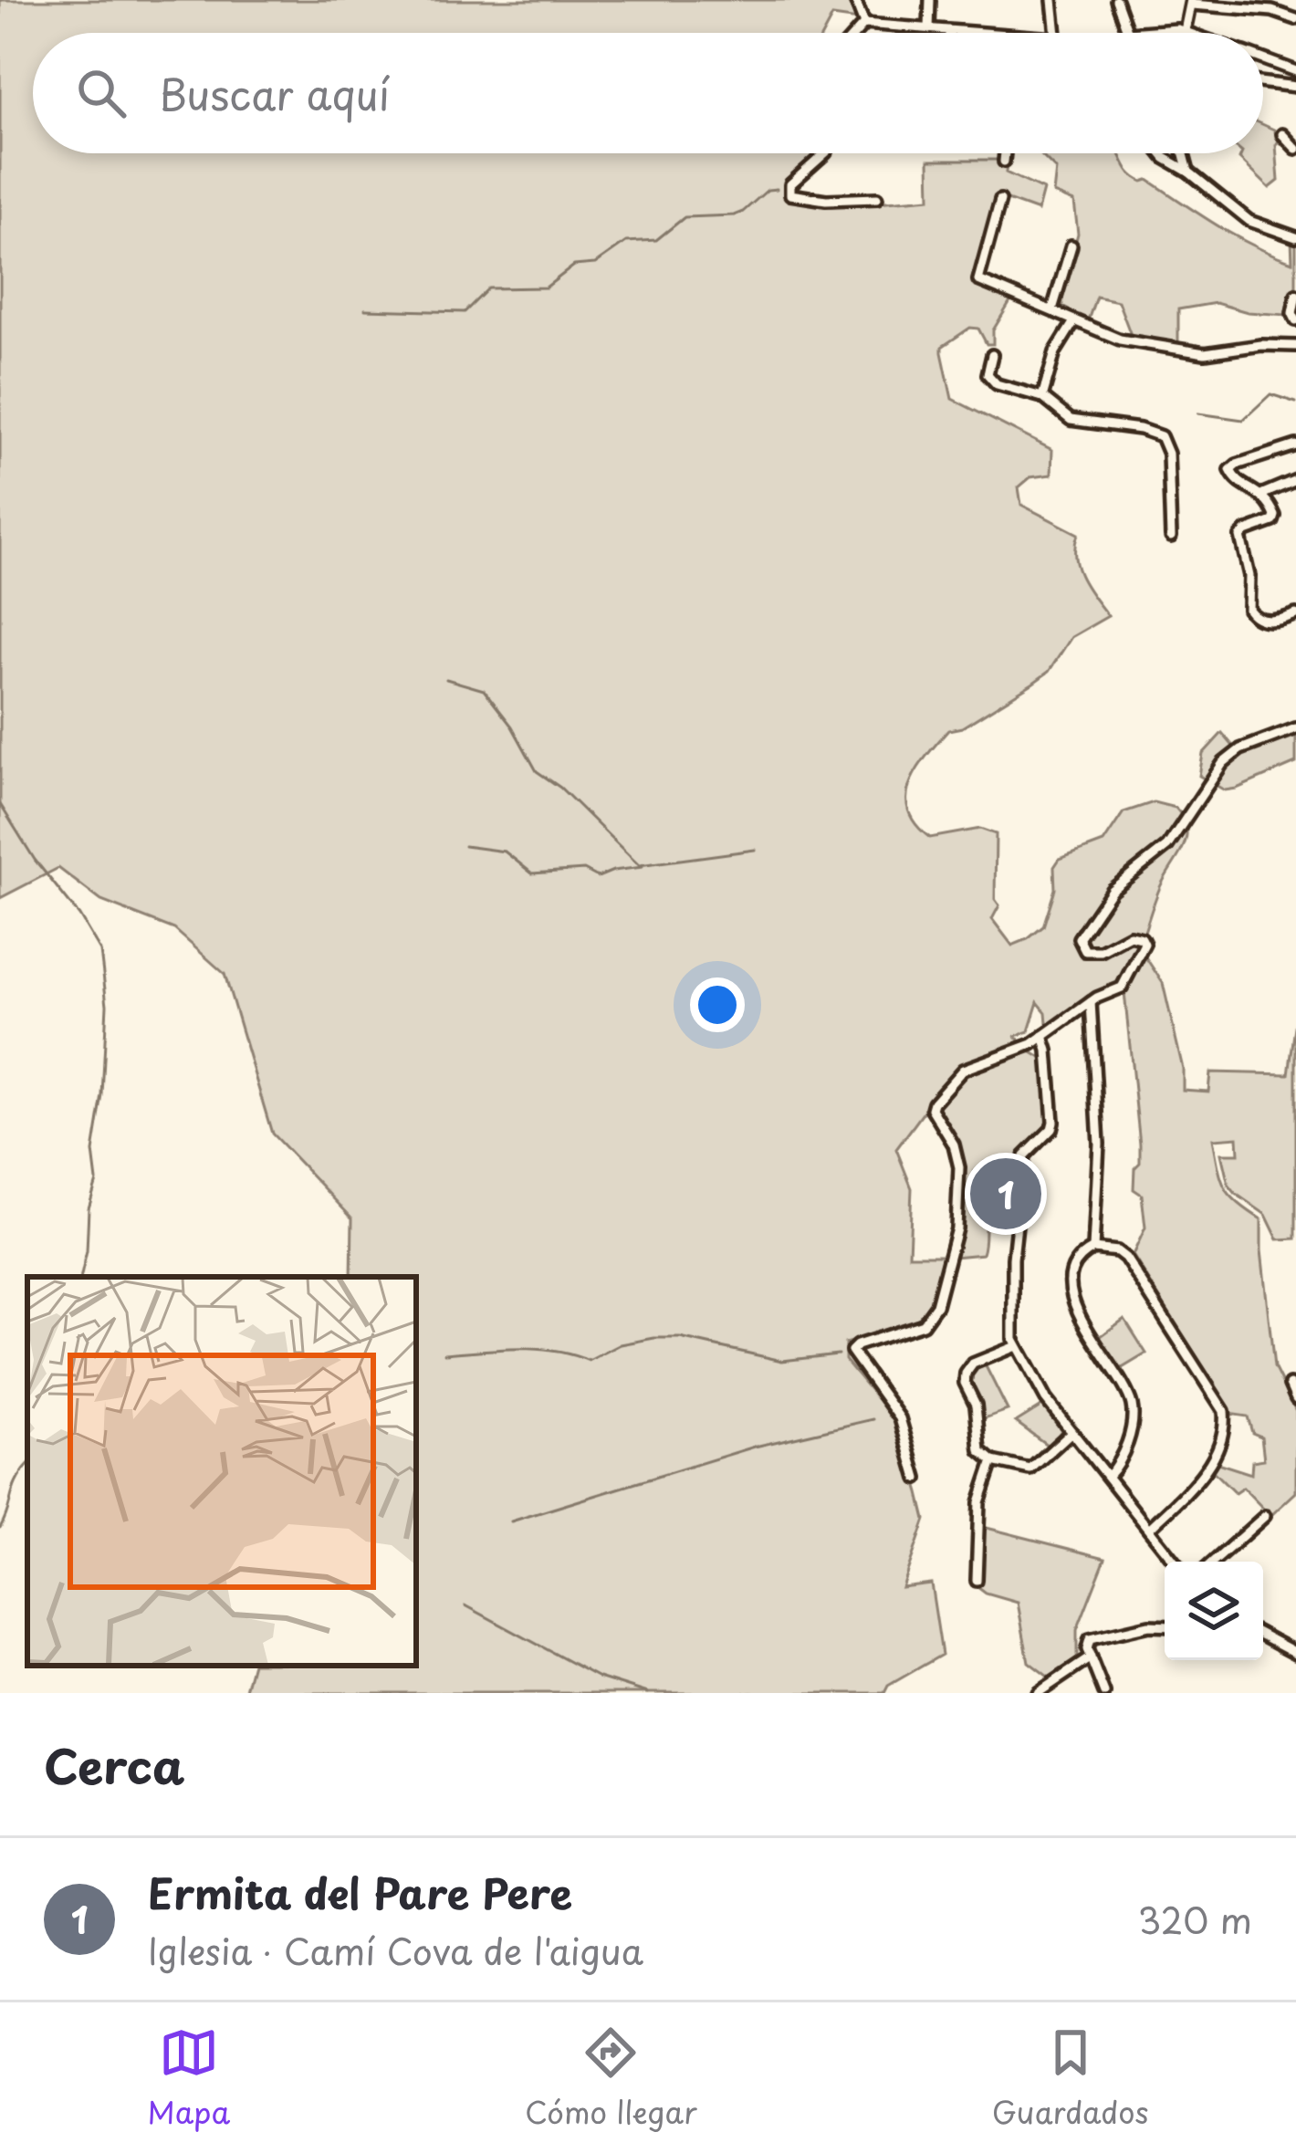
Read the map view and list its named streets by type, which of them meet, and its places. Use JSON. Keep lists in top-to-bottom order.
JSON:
{
  "page": {
    "search": "Buscar aquí",
    "pins": "1",
    "heading": "Cerca",
    "list": [
      {
        "mark": "1",
        "name": "Ermita del Pare Pere",
        "note": "Iglesia · Camí Cova de l'aigua",
        "value": "320 m"
      }
    ],
    "nav": ["Mapa", "Cómo llegar", "Guardados"]
  }
}
